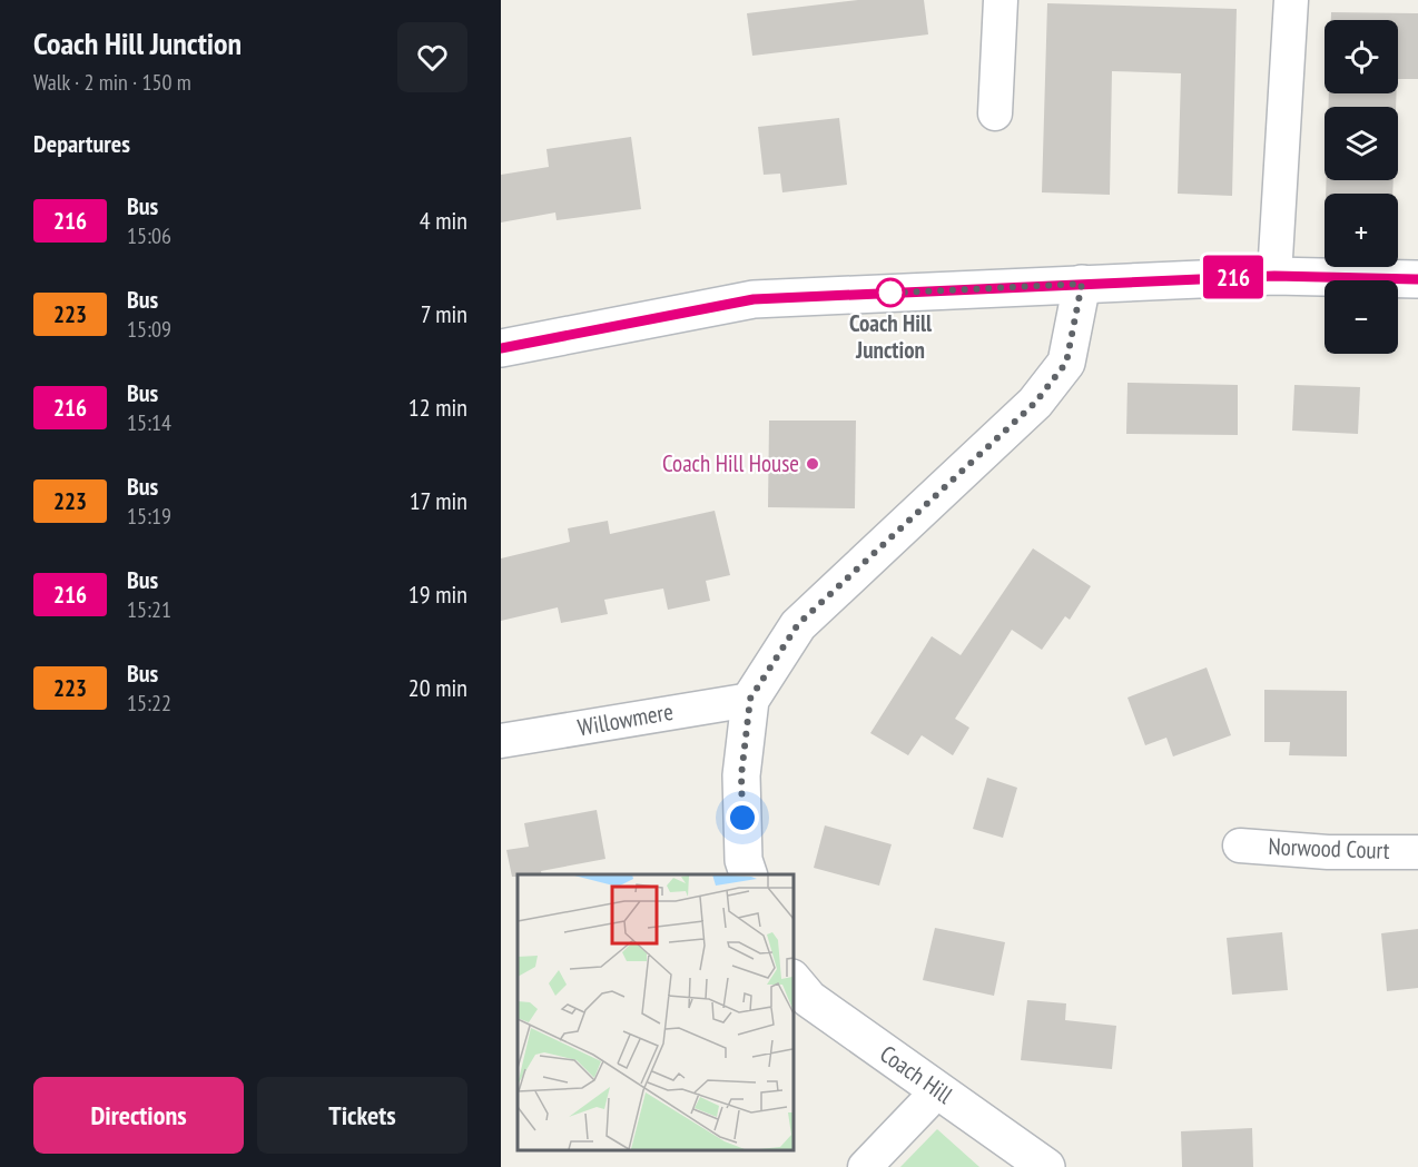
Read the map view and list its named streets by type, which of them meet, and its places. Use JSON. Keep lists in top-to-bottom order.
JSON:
{
  "streets": {
    "street": ["Willowmere", "Norwood Court", "Coach Hill"]
  },
  "places": ["Coach Hill Junction", "Coach Hill House"],
  "lines": ["bus line 216"],
  "page": {
    "heading": [
      ["Coach Hill Junction", "Walk · 2 min · 150 m"],
      "Departures"
    ],
    "on_map": "216",
    "map_buttons": ["+", "−"],
    "list": [
      {
        "mark": "216",
        "name": "Bus",
        "note": "15:06",
        "value": "4 min"
      },
      {
        "mark": "223",
        "name": "Bus",
        "note": "15:09",
        "value": "7 min"
      },
      {
        "mark": "216",
        "name": "Bus",
        "note": "15:14",
        "value": "12 min"
      },
      {
        "mark": "223",
        "name": "Bus",
        "note": "15:19",
        "value": "17 min"
      },
      {
        "mark": "216",
        "name": "Bus",
        "note": "15:21",
        "value": "19 min"
      },
      {
        "mark": "223",
        "name": "Bus",
        "note": "15:22",
        "value": "20 min"
      }
    ],
    "buttons": ["Directions", "Tickets"]
  }
}
